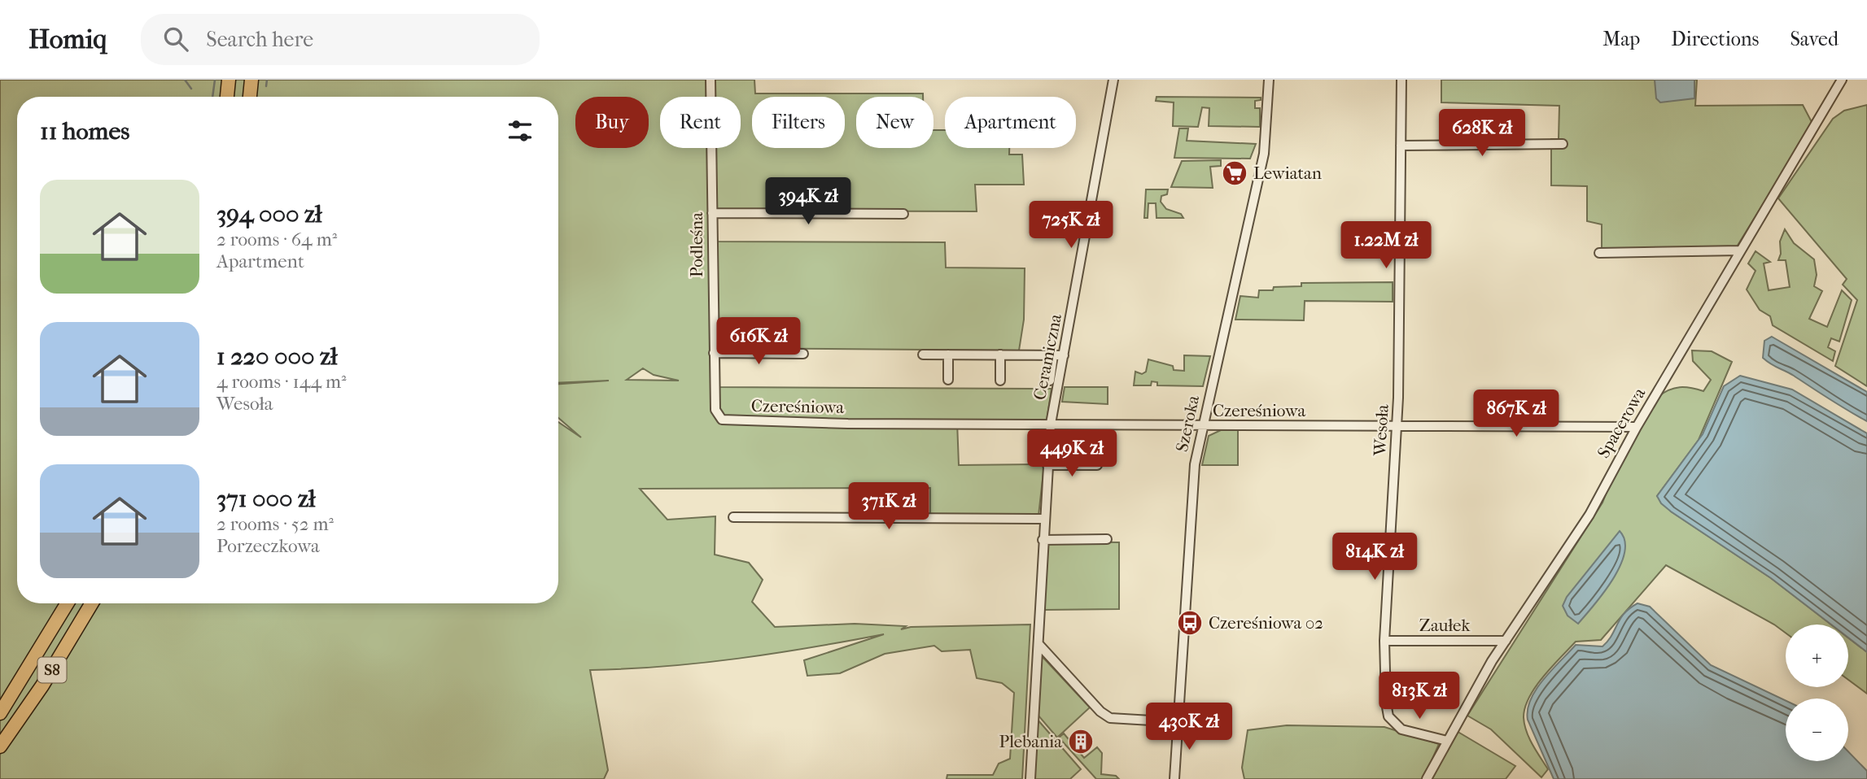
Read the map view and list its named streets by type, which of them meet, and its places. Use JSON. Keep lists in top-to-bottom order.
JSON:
{
  "streets": {
    "highway": ["S8"],
    "street": [
      "Podleśna",
      "Ceramiczna",
      "Czereśniowa",
      "Spacerowa",
      "Szeroka",
      "Wesoła",
      "Zaułek"
    ]
  },
  "crossings": [
    ["Podleśna", "Czereśniowa"],
    ["Ceramiczna", "Czereśniowa"],
    ["Czereśniowa", "Spacerowa"],
    ["Czereśniowa", "Szeroka"],
    ["Czereśniowa", "Wesoła"],
    ["Spacerowa", "Wesoła"],
    ["Spacerowa", "Zaułek"],
    ["Wesoła", "Zaułek"]
  ],
  "places": {
    "supermarket": ["Lewiatan"],
    "bus stop": ["Czereśniowa 02"],
    "building": ["Plebania"]
  },
  "page": {
    "header": "Homiq",
    "search": "Search here",
    "nav": ["Map", "Directions", "Saved"],
    "chip": [
      "Buy",
      "Rent",
      "Filters",
      "New",
      "Apartment"
    ],
    "heading": "11 homes",
    "price": [
      "628K zł",
      "394K zł",
      "725K zł",
      "1.22M zł",
      "616K zł",
      "867K zł",
      "449K zł",
      "371K zł",
      "814K zł",
      "813K zł",
      "430K zł"
    ],
    "list": [
      {
        "name": "394 000 zł",
        "note": "2 rooms · 64 m² · Apartment"
      },
      {
        "name": "1 220 000 zł",
        "note": "4 rooms · 144 m² · Wesoła"
      },
      {
        "name": "371 000 zł",
        "note": "2 rooms · 52 m² · Porzeczkowa"
      }
    ],
    "map_buttons": ["+", "−"]
  }
}
